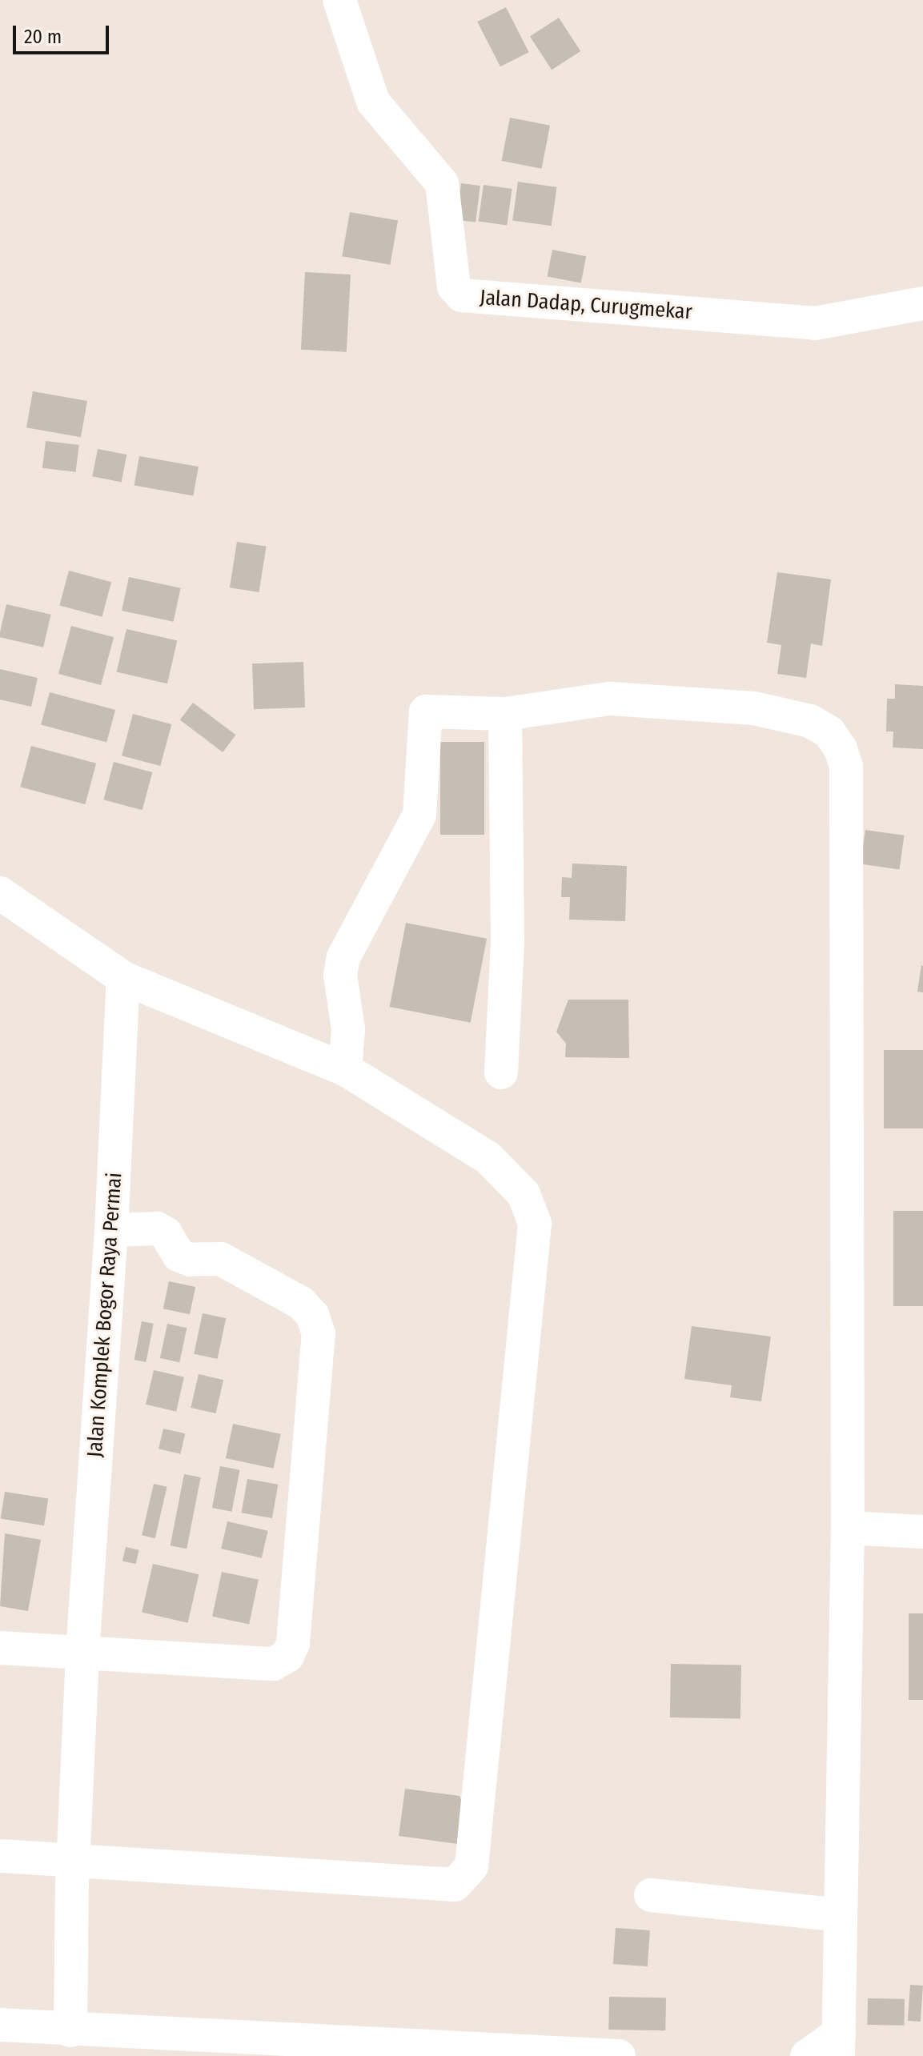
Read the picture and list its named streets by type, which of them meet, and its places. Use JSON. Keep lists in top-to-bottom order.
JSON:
{
  "streets": {
    "street": ["Jalan Dadap, Curugmekar", "Jalan Komplek Bogor Raya Permai"]
  },
  "scale_bar": "20 m"
}
